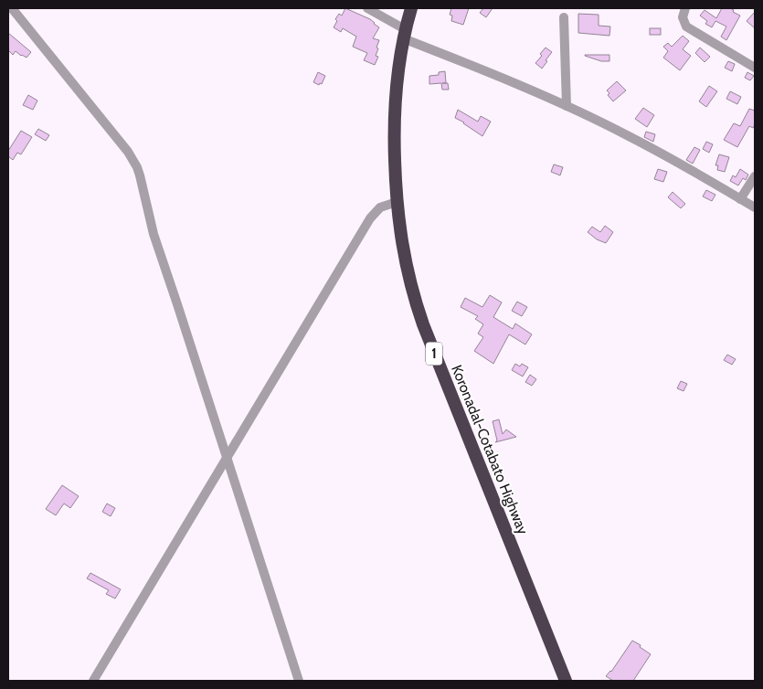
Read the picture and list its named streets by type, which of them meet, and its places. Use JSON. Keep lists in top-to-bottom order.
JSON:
{
  "streets": {
    "highway": ["1", "Koronadal-Cotabato Highway"]
  }
}
